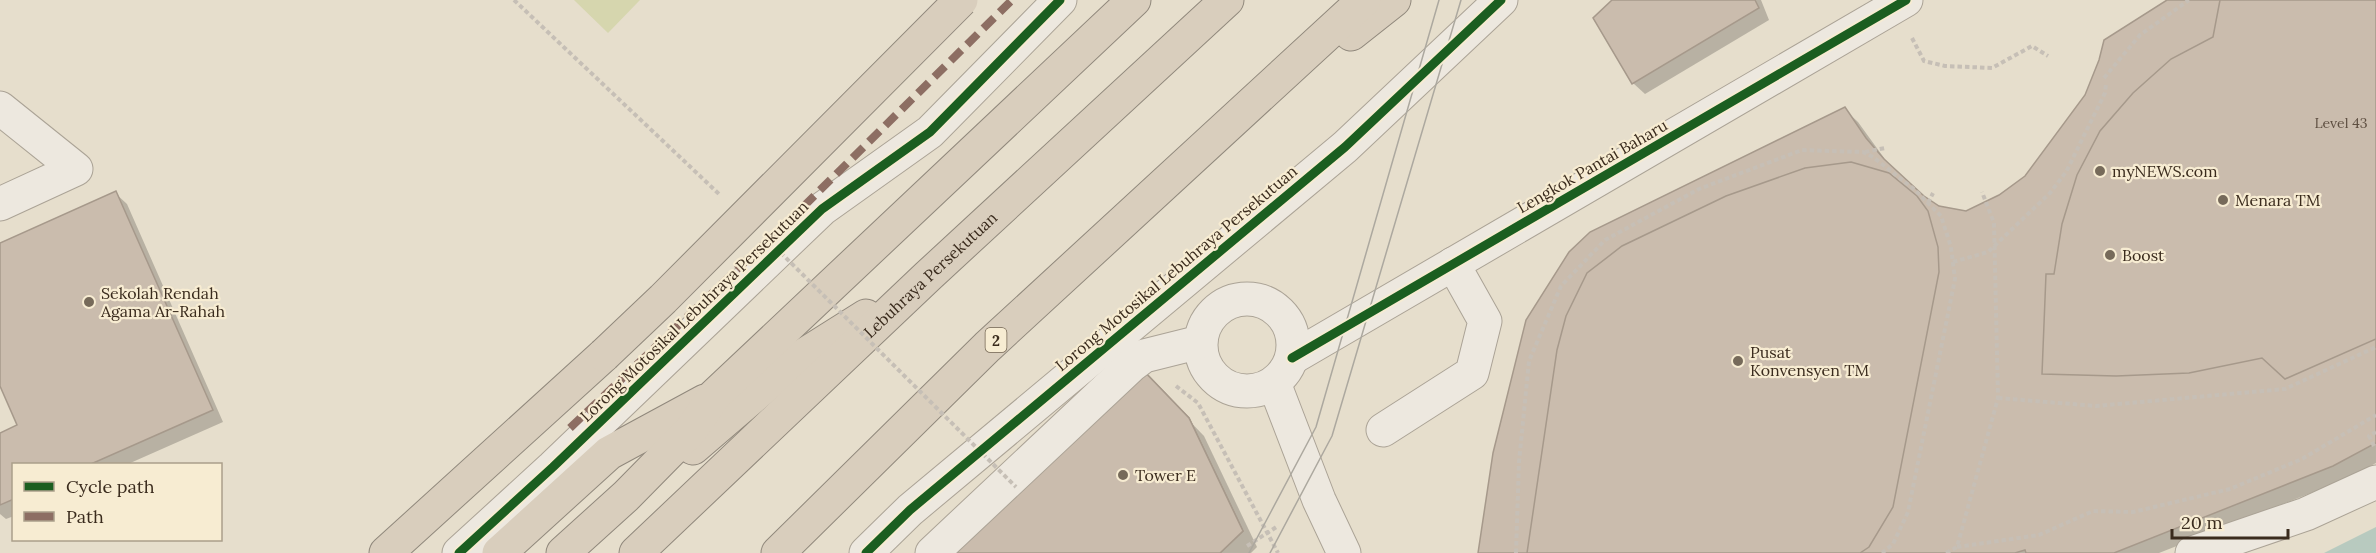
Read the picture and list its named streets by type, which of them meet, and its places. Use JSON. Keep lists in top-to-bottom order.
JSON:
{
  "streets": {
    "highway": ["Lebuhraya Persekutuan", "2"],
    "street": ["Lengkok Pantai Baharu", "Lorong Motosikal Lebuhraya Persekutuan"]
  },
  "places": [
    "myNEWS.com",
    "Menara TM",
    "Boost",
    "Sekolah Rendah Agama Ar-Rahah",
    "Pusat Konvensyen TM",
    "Tower E"
  ],
  "house_numbers": ["Level 43"],
  "legend": ["Cycle path", "Path"],
  "scale_bar": "20 m"
}
